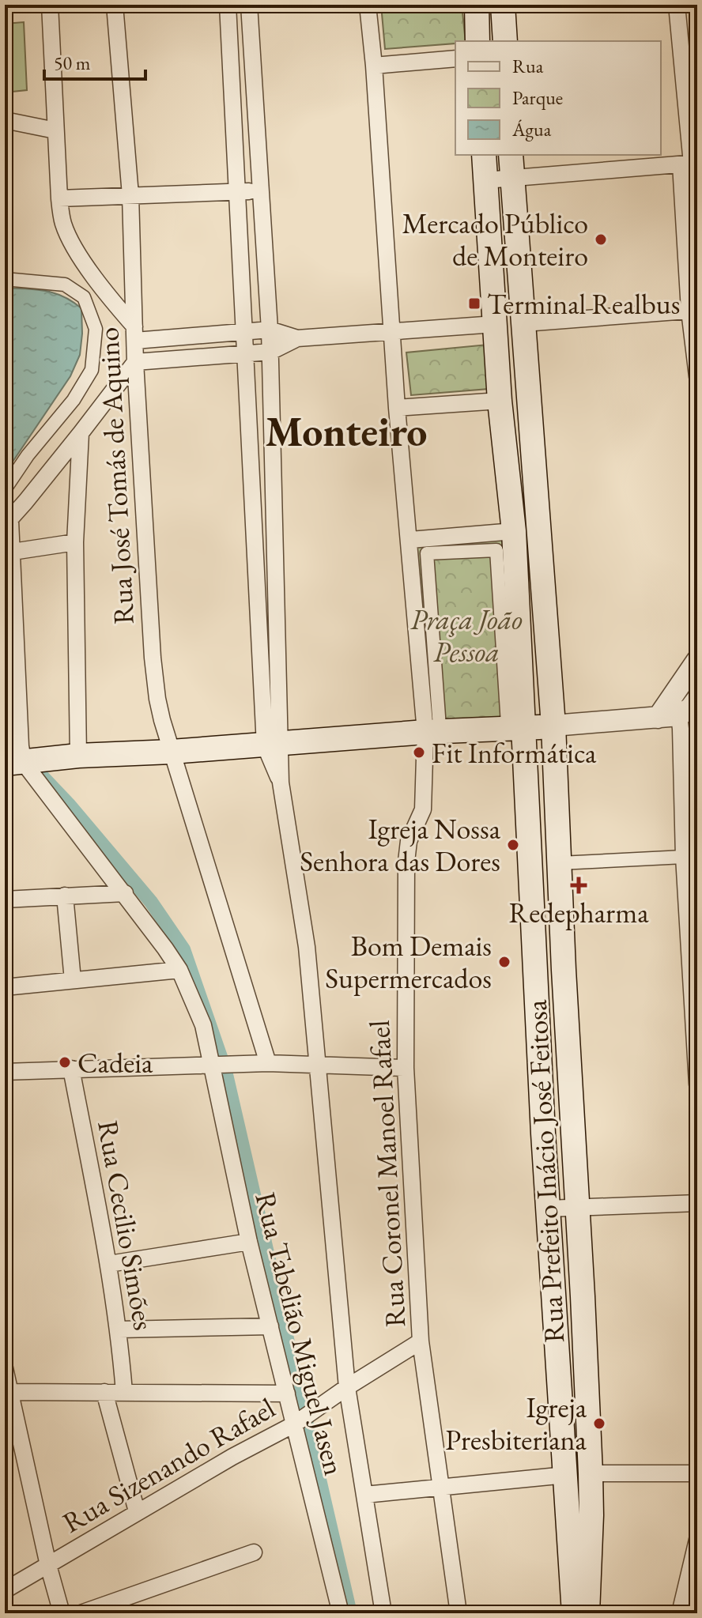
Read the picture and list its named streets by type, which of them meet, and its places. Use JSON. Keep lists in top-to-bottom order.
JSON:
{
  "streets": {
    "main road": ["Rua Prefeito Inácio José Feitosa"],
    "street": [
      "Rua José Tomás de Aquino",
      "Rua Coronel Manoel Rafael",
      "Rua Cecilio Simões",
      "Rua Tabelião Miguel Jasen",
      "Rua Sizenando Rafael"
    ]
  },
  "crossings": [
    ["Rua Coronel Manoel Rafael", "Rua Sizenando Rafael"],
    ["Rua Tabelião Miguel Jasen", "Rua Sizenando Rafael"]
  ],
  "districts": ["Monteiro"],
  "parks": ["Praça João Pessoa"],
  "places": {
    "other": [
      "Mercado Público de Monteiro",
      "Fit Informática",
      "Igreja Nossa Senhora das Dores",
      "Bom Demais Supermercados",
      "Cadeia",
      "Igreja Presbiteriana"
    ],
    "transit": ["Terminal Realbus"],
    "health": ["Redepharma"]
  },
  "legend": ["Rua", "Parque", "Água"],
  "scale_bar": "50 m"
}
